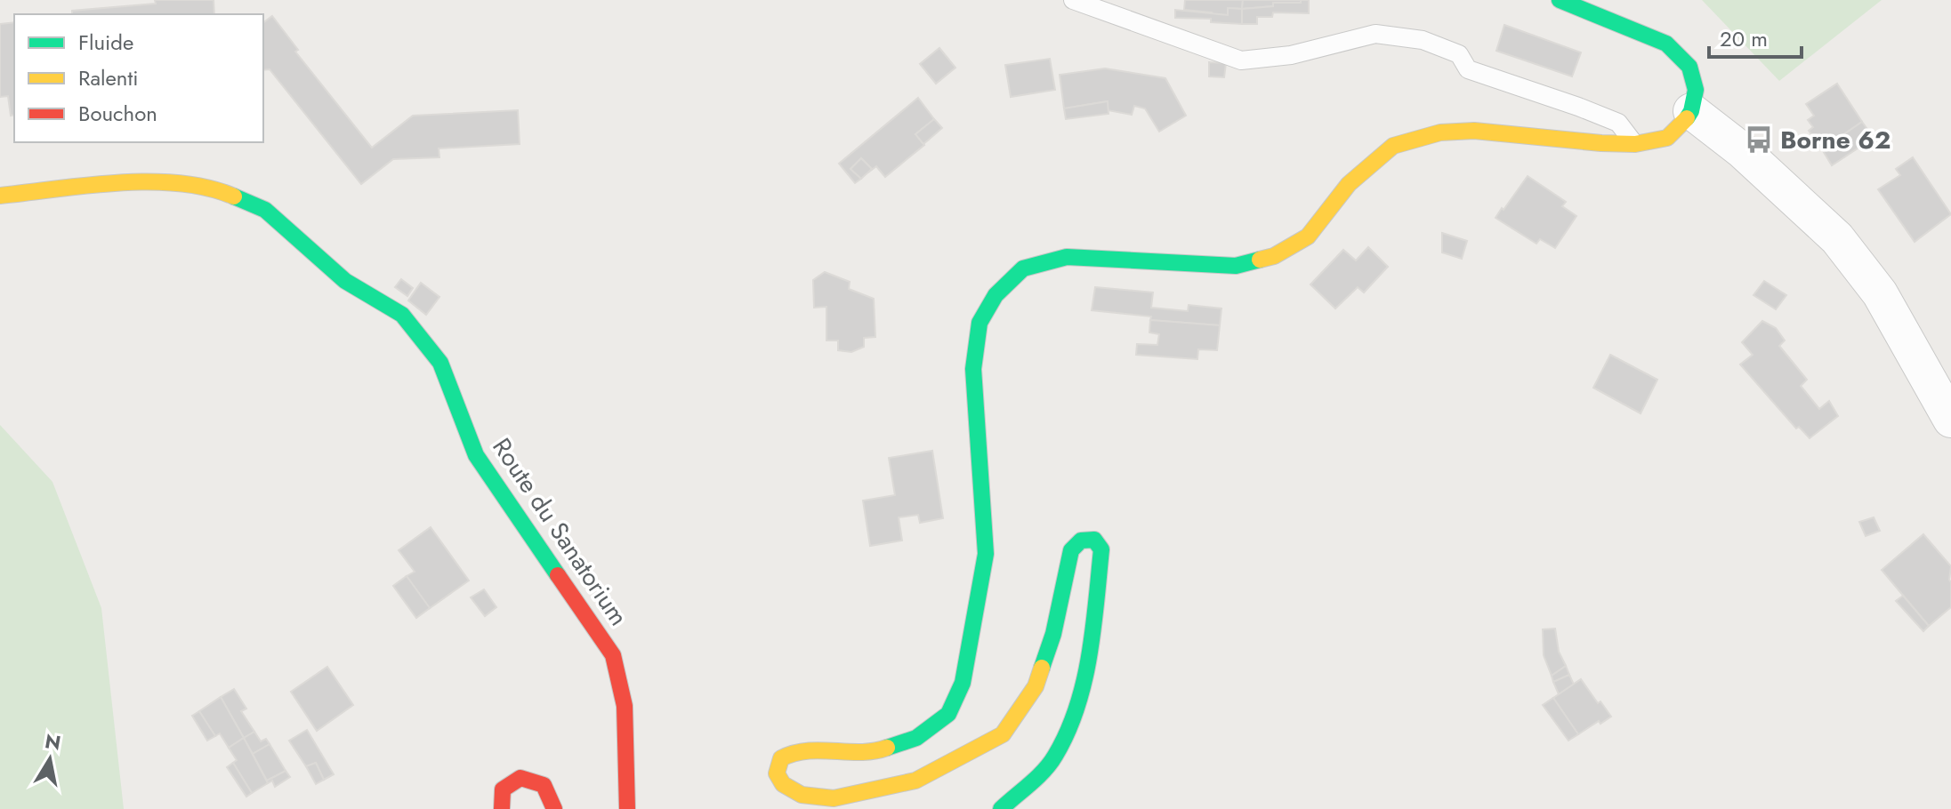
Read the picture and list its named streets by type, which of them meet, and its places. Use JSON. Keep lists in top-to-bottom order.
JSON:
{
  "streets": {
    "street": ["Route du Sanatorium"]
  },
  "places": {
    "bus stop": ["Borne 62"]
  },
  "legend": ["Fluide", "Ralenti", "Bouchon"],
  "scale_bar": "20 m",
  "north": "top"
}
